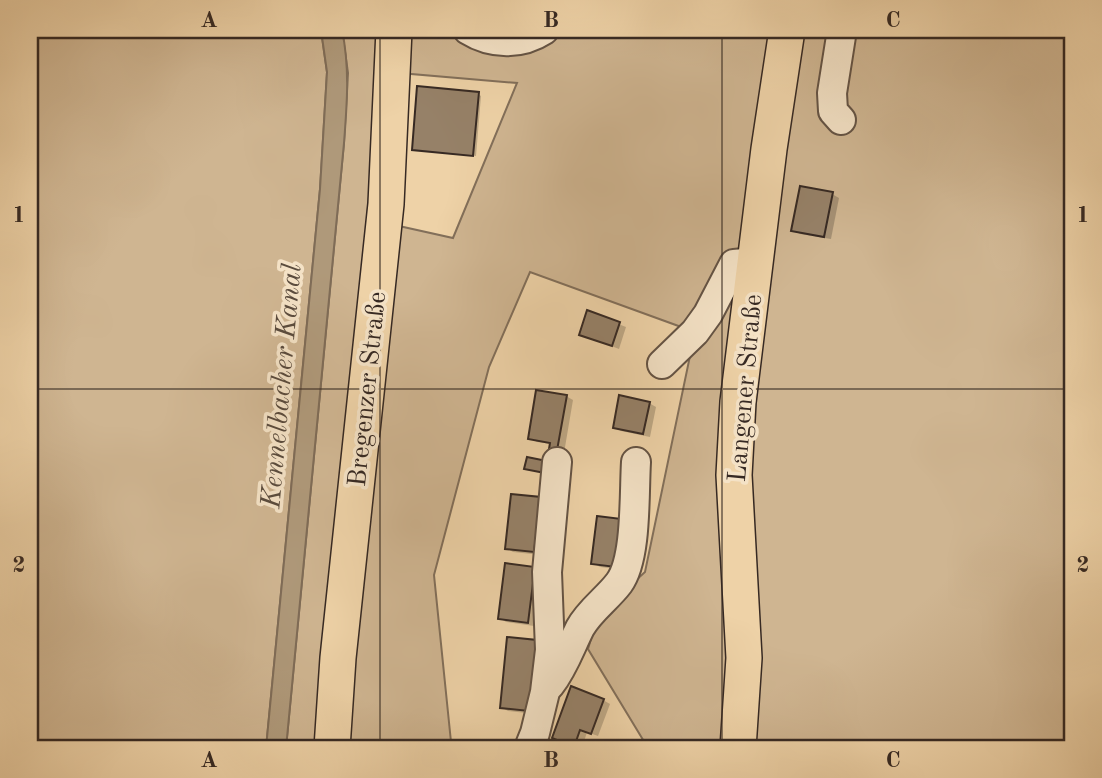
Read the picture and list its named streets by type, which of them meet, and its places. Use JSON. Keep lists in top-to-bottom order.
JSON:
{
  "streets": {
    "main road": ["Langener Straße", "Bregenzer Straße"]
  },
  "water": ["Kennelbacher Kanal"],
  "grid": {
    "columns": ["A", "B", "C"],
    "rows": ["1", "2"]
  }
}
